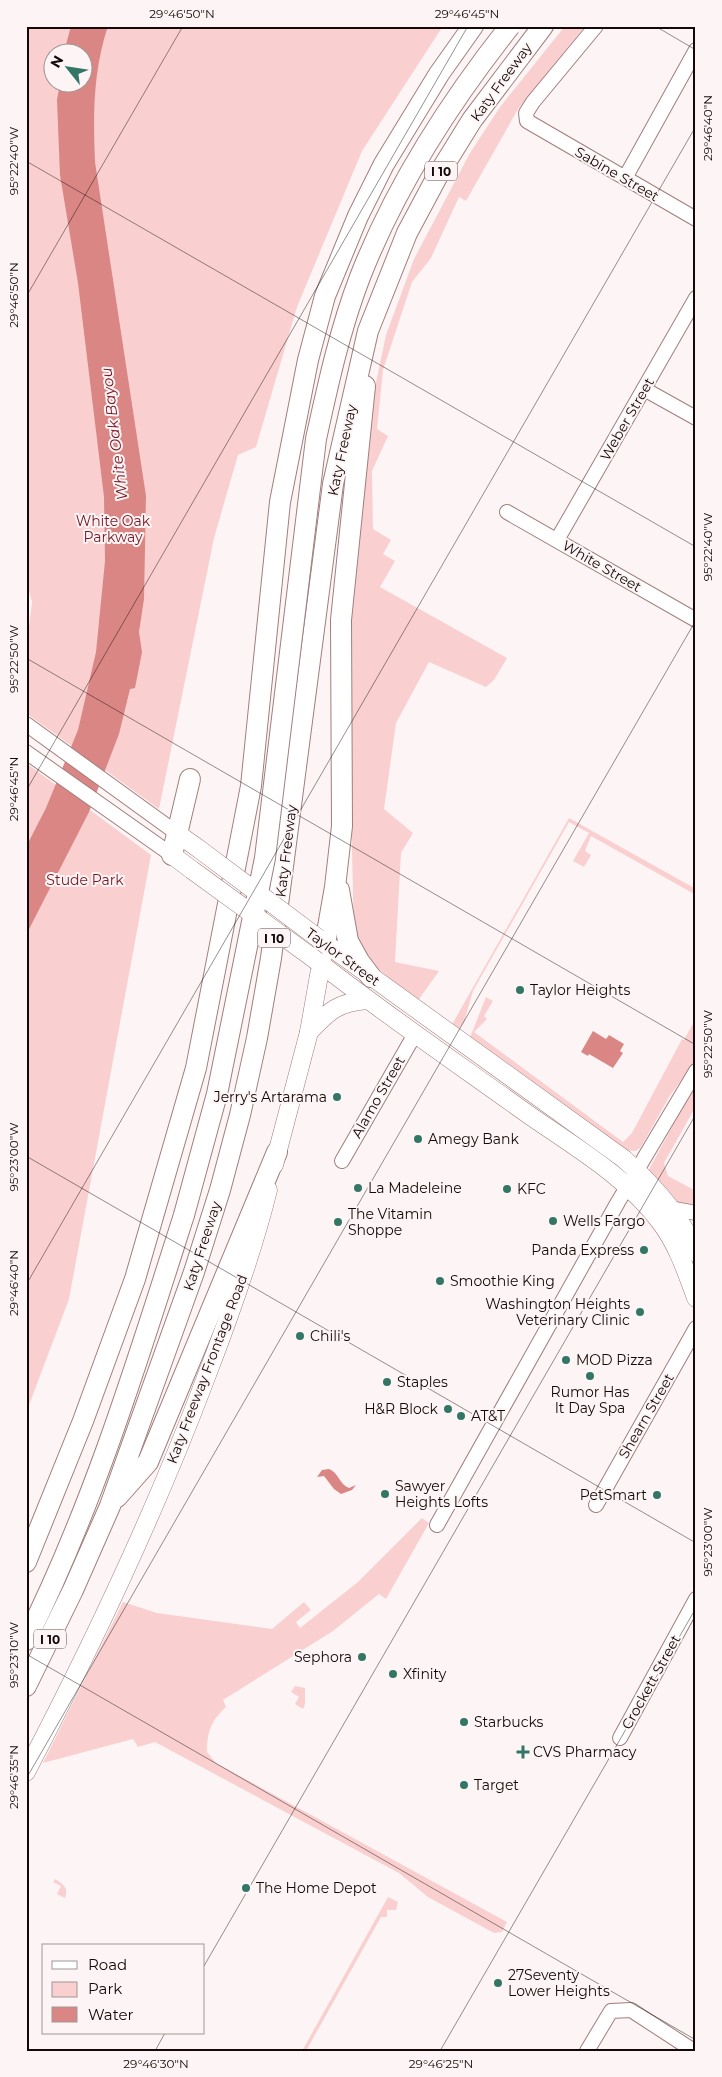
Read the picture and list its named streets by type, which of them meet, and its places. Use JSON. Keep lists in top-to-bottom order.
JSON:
{
  "streets": {
    "highway": ["Katy Freeway", "I 10"],
    "main road": ["Taylor Street", "Katy Freeway Frontage Road"],
    "street": [
      "Sabine Street",
      "Weber Street",
      "White Street",
      "Alamo Street",
      "Shearn Street",
      "Crockett Street"
    ]
  },
  "crossings": [
    ["Weber Street", "White Street"],
    ["Taylor Street", "Alamo Street"],
    ["Taylor Street", "Katy Freeway Frontage Road"]
  ],
  "water": ["White Oak Bayou"],
  "parks": ["White Oak Parkway", "Stude Park"],
  "places": {
    "other": [
      "Taylor Heights",
      "Jerry's Artarama",
      "Amegy Bank",
      "La Madeleine",
      "KFC",
      "Wells Fargo",
      "The Vitamin Shoppe",
      "Panda Express",
      "Smoothie King",
      "Washington Heights Veterinary Clinic",
      "Chili's",
      "MOD Pizza",
      "Rumor Has It Day Spa",
      "Staples",
      "H&R Block",
      "AT&T",
      "Sawyer Heights Lofts",
      "PetSmart",
      "Sephora",
      "Xfinity",
      "Starbucks",
      "Target",
      "The Home Depot",
      "27Seventy Lower Heights"
    ],
    "health": ["CVS Pharmacy"]
  },
  "legend": ["Road", "Park", "Water"],
  "north": "top left",
  "coordinates": [
    "29°46'50\"N",
    "29°46'45\"N",
    "29°46'40\"N",
    "95°22'40\"W",
    "95°22'50\"W",
    "95°23'00\"W",
    "95°23'10\"W",
    "29°46'35\"N",
    "29°46'30\"N",
    "29°46'25\"N"
  ]
}
